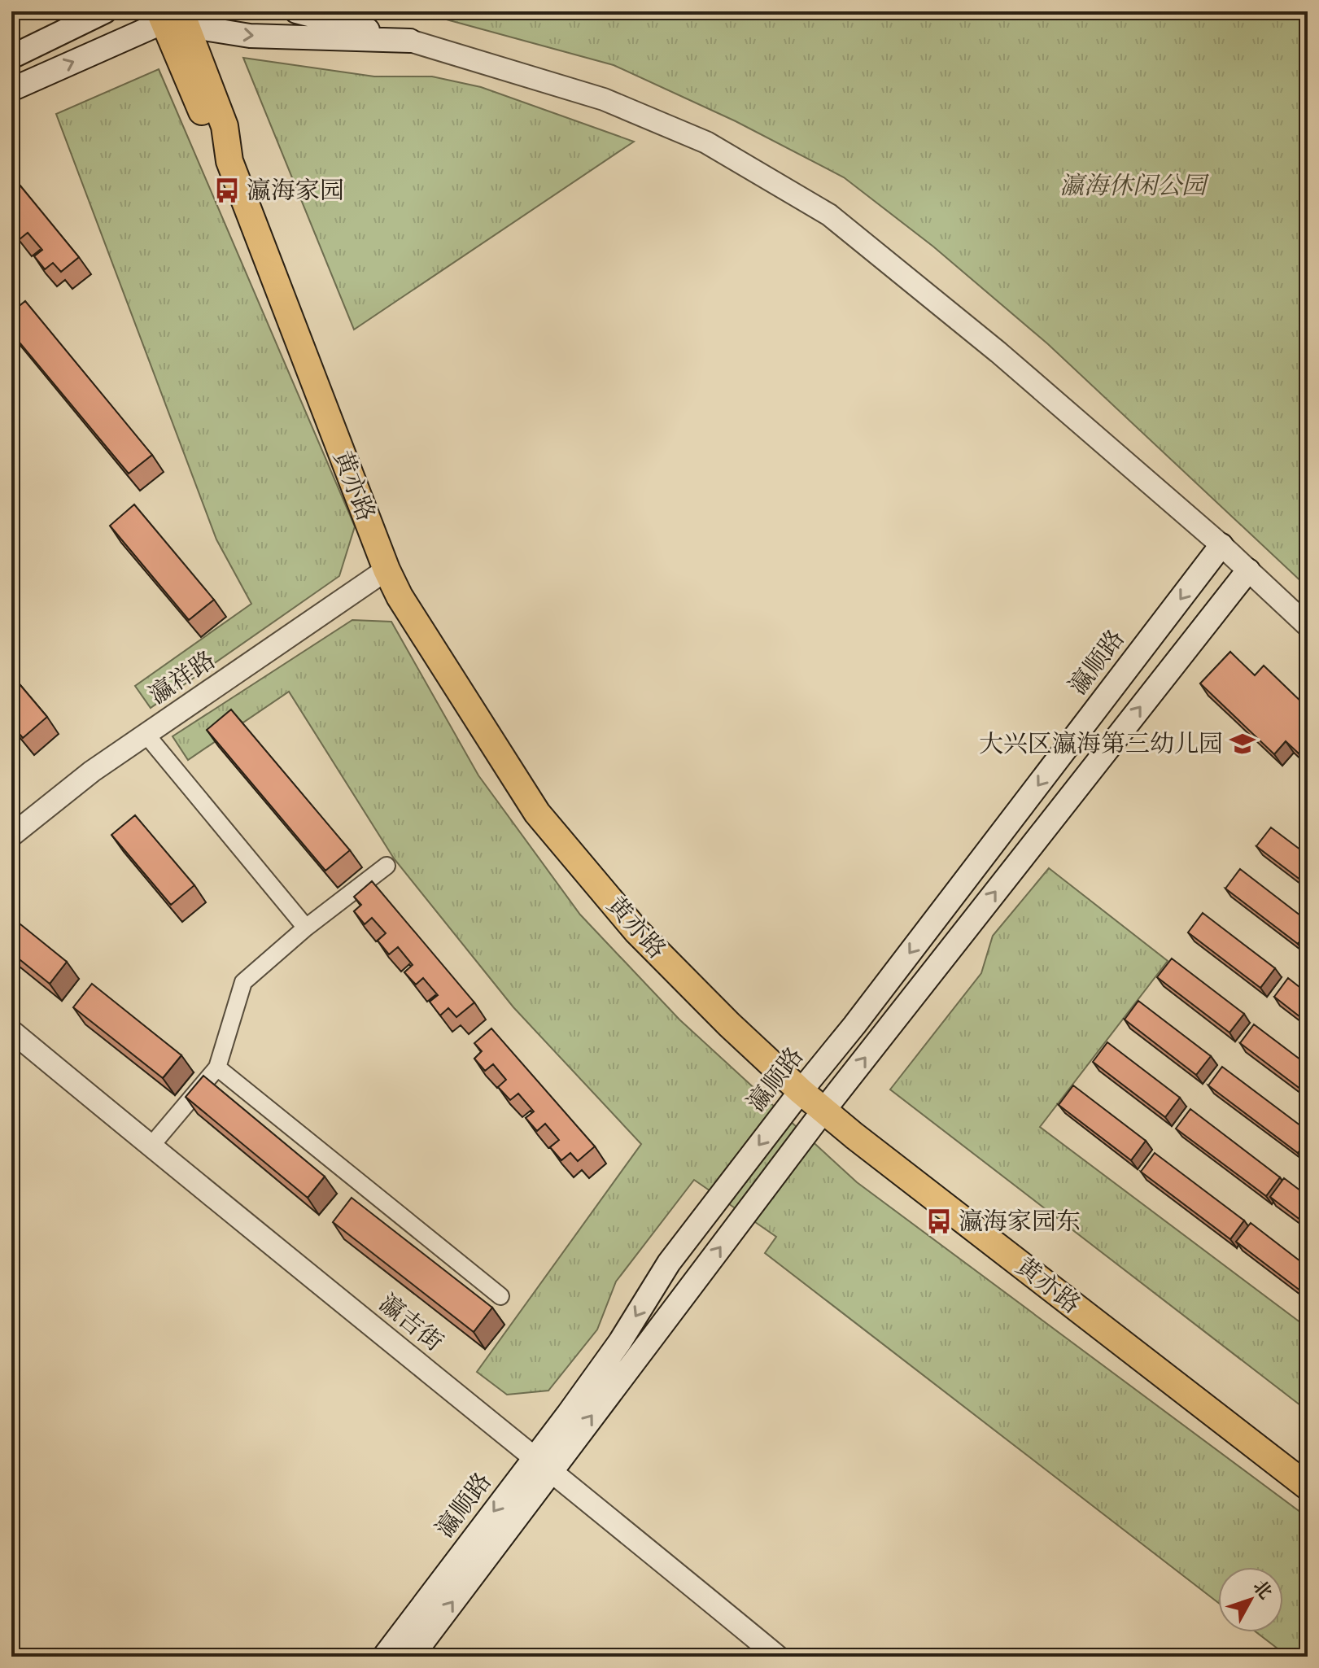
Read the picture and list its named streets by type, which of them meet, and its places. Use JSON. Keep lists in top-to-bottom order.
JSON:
{
  "streets": {
    "main road": ["黄亦路", "瀛顺路"],
    "street": ["瀛祥路", "瀛吉街"]
  },
  "crossings": [
    ["黄亦路", "瀛顺路"],
    ["黄亦路", "瀛祥路"],
    ["瀛顺路", "瀛吉街"]
  ],
  "parks": ["瀛海休闲公园"],
  "places": {
    "bus stop": ["瀛海家园", "瀛海家园东"],
    "school or university": ["大兴区瀛海第三幼儿园"]
  },
  "north": "top right"
}
